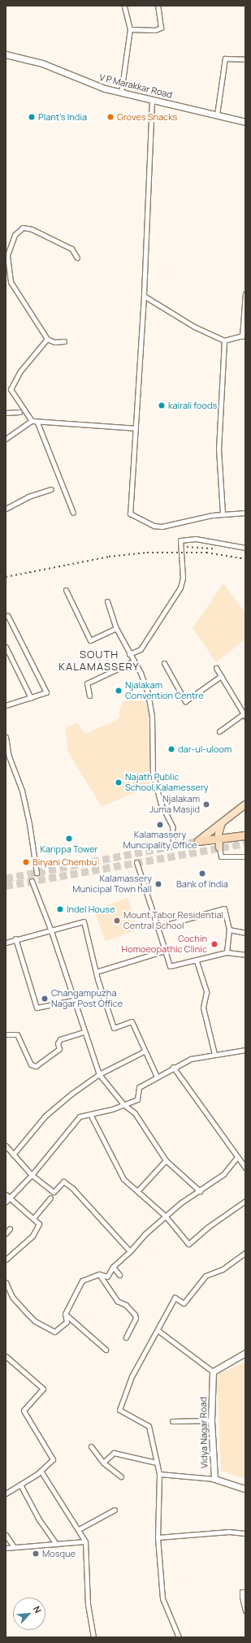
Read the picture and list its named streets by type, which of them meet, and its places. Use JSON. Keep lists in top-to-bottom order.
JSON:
{
  "streets": {
    "street": ["V P Marakkar Road", "Vidya Nagar Road"]
  },
  "districts": ["SOUTH KALAMASSERY"],
  "places": [
    "Plant's India",
    "Groves Snacks",
    "kairali foods",
    "Njalakam Convention Centre",
    "dar-ul-uloom",
    "Najath Public School,Kalamessery",
    "Njalakam Juma Masjid",
    "Kalamassery Muncipality Office",
    "Karippa Tower",
    "Biryani Chembu",
    "Bank of India",
    "Kalamassery Municipal Town hall",
    "Indel House",
    "Mount Tabor Residential Central School",
    "Cochin Homoeopathic Clinic",
    "Changampuzha Nagar Post Office",
    "Mosque"
  ],
  "north": "top right"
}
